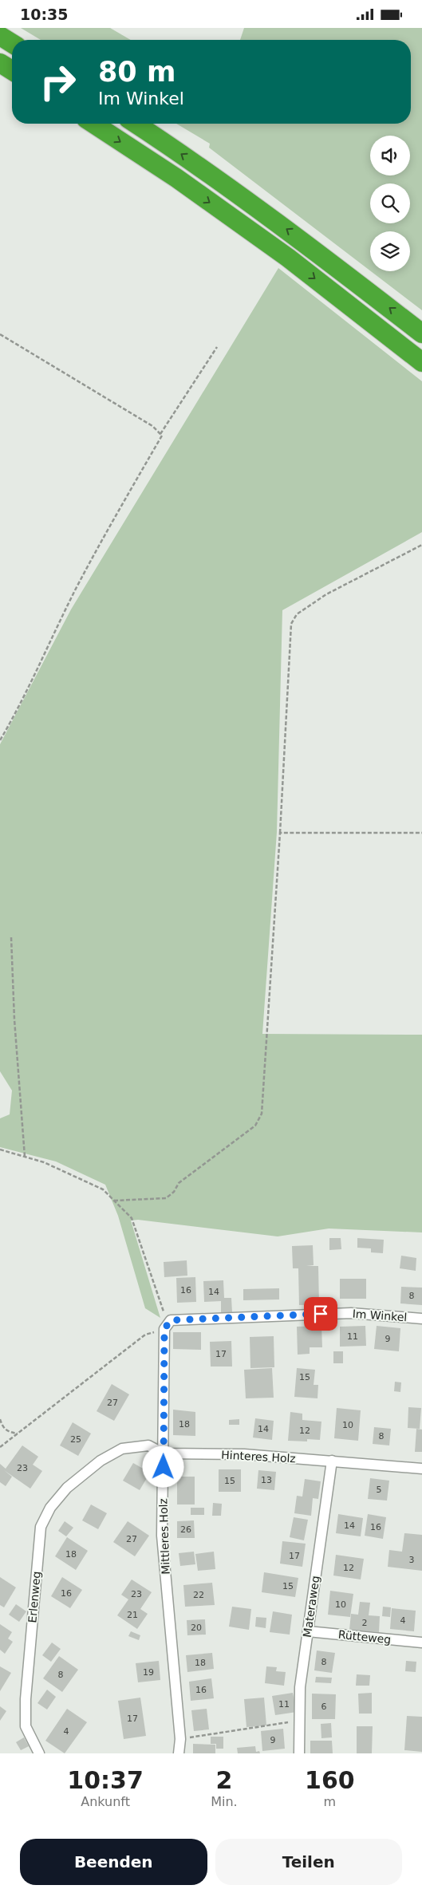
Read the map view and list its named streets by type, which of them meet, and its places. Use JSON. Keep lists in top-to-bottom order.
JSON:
{
  "streets": {
    "street": [
      "Im Winkel",
      "Hinteres Holz",
      "Mittleres Holz",
      "Erlenweg",
      "Materaweg",
      "Rütteweg"
    ]
  },
  "crossings": [
    ["Hinteres Holz", "Mittleres Holz"],
    ["Hinteres Holz", "Erlenweg"],
    ["Hinteres Holz", "Materaweg"],
    ["Materaweg", "Rütteweg"]
  ],
  "house_numbers": [
    "16",
    "14",
    "8",
    "11",
    "9",
    "17",
    "15",
    "27",
    "18",
    "10",
    "14",
    "12",
    "8",
    "25",
    "23",
    "13",
    "15",
    "5",
    "14",
    "16",
    "26",
    "27",
    "18",
    "17",
    "3",
    "12",
    "15",
    "16",
    "23",
    "22",
    "10",
    "21",
    "4",
    "2",
    "20",
    "8",
    "18",
    "19",
    "8",
    "16",
    "11",
    "6",
    "17",
    "4",
    "9"
  ],
  "page": {
    "status": "10:35",
    "turn": ["80 m", "Im Winkel"],
    "eta": [
      "10:37",
      "Ankunft",
      "2",
      "Min.",
      "160",
      "m"
    ],
    "buttons": ["Beenden", "Teilen"]
  }
}
